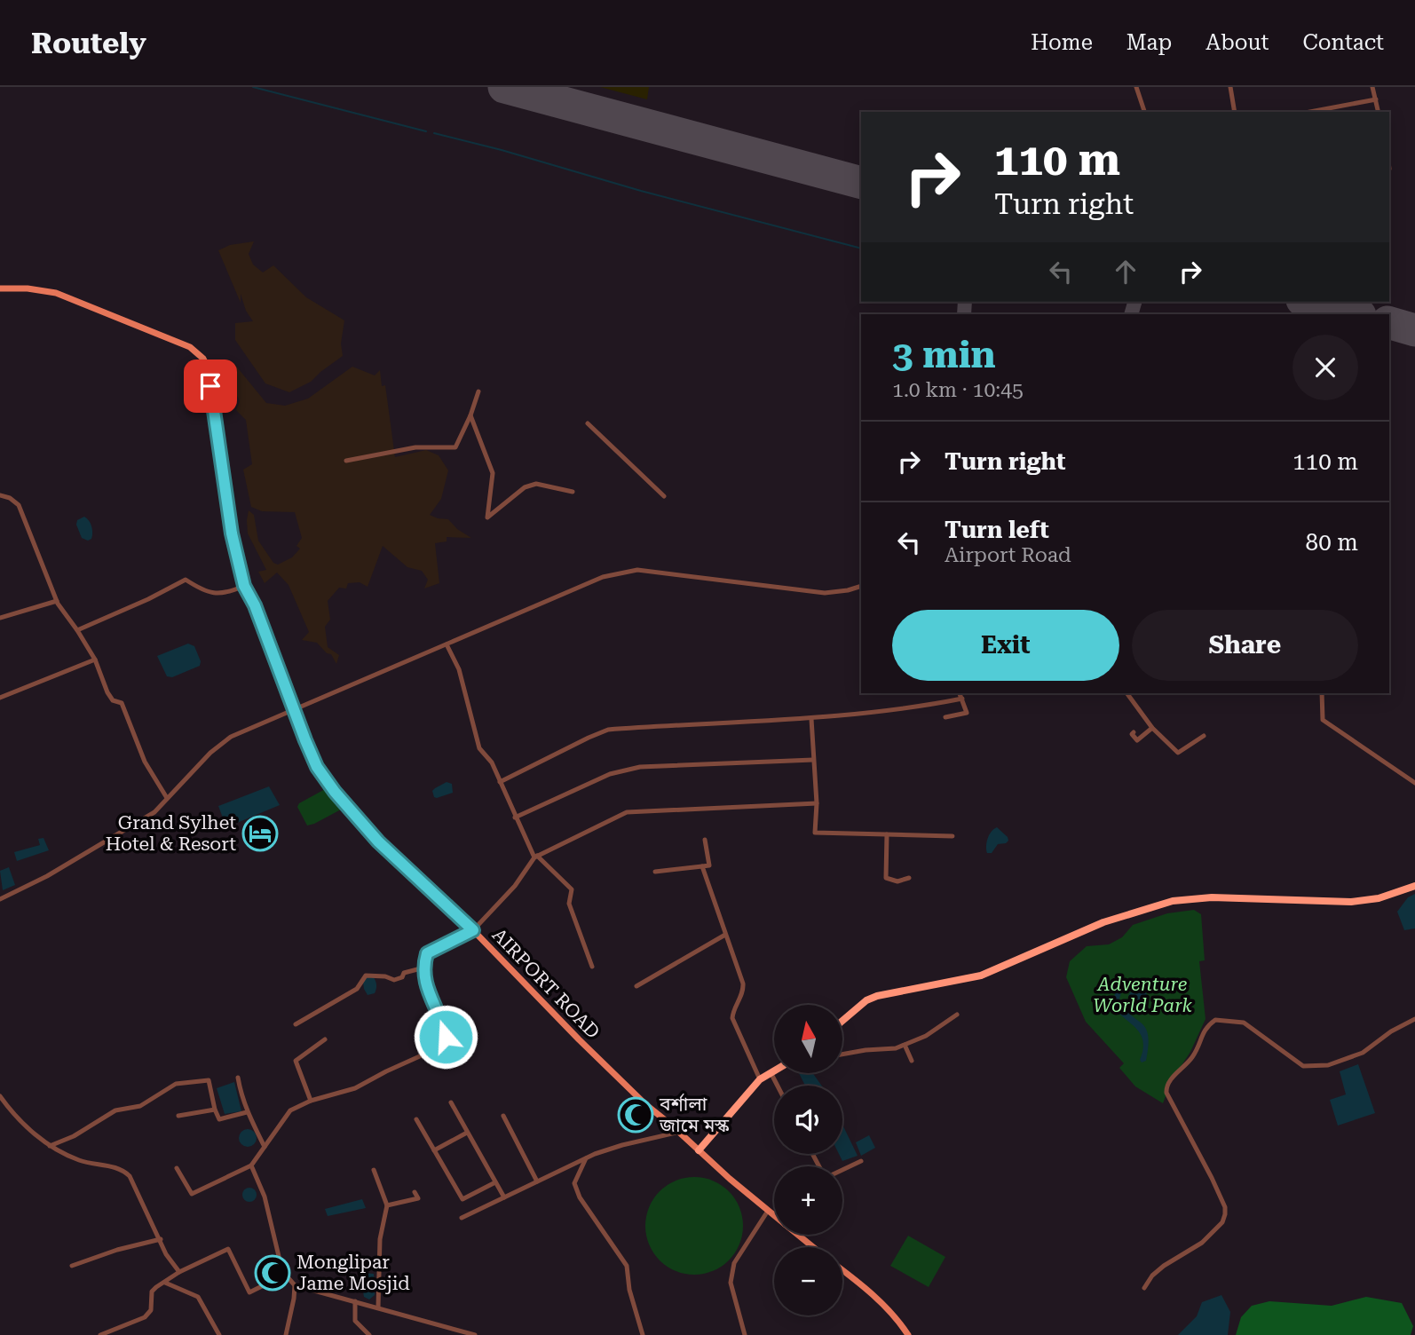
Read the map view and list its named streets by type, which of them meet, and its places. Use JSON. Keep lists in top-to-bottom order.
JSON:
{
  "streets": {
    "main road": ["AIRPORT ROAD"]
  },
  "parks": ["Adventure World Park"],
  "places": {
    "hotel": ["Grand Sylhet Hotel & Resort"],
    "mosque": ["বর্শালা জামে মস্ক", "Monglipar Jame Mosjid"]
  },
  "north": "top",
  "page": {
    "header": "Routely",
    "nav": [
      "Home",
      "Map",
      "About",
      "Contact"
    ],
    "turn": ["110 m", "Turn right"],
    "heading": ["3 min", "1.0 km · 10:45"],
    "list": [
      {
        "name": "Turn right",
        "value": "110 m"
      },
      {
        "name": "Turn left",
        "note": "Airport Road",
        "value": "80 m"
      }
    ],
    "buttons": ["Exit", "Share"],
    "map_buttons": ["+", "−"]
  }
}
